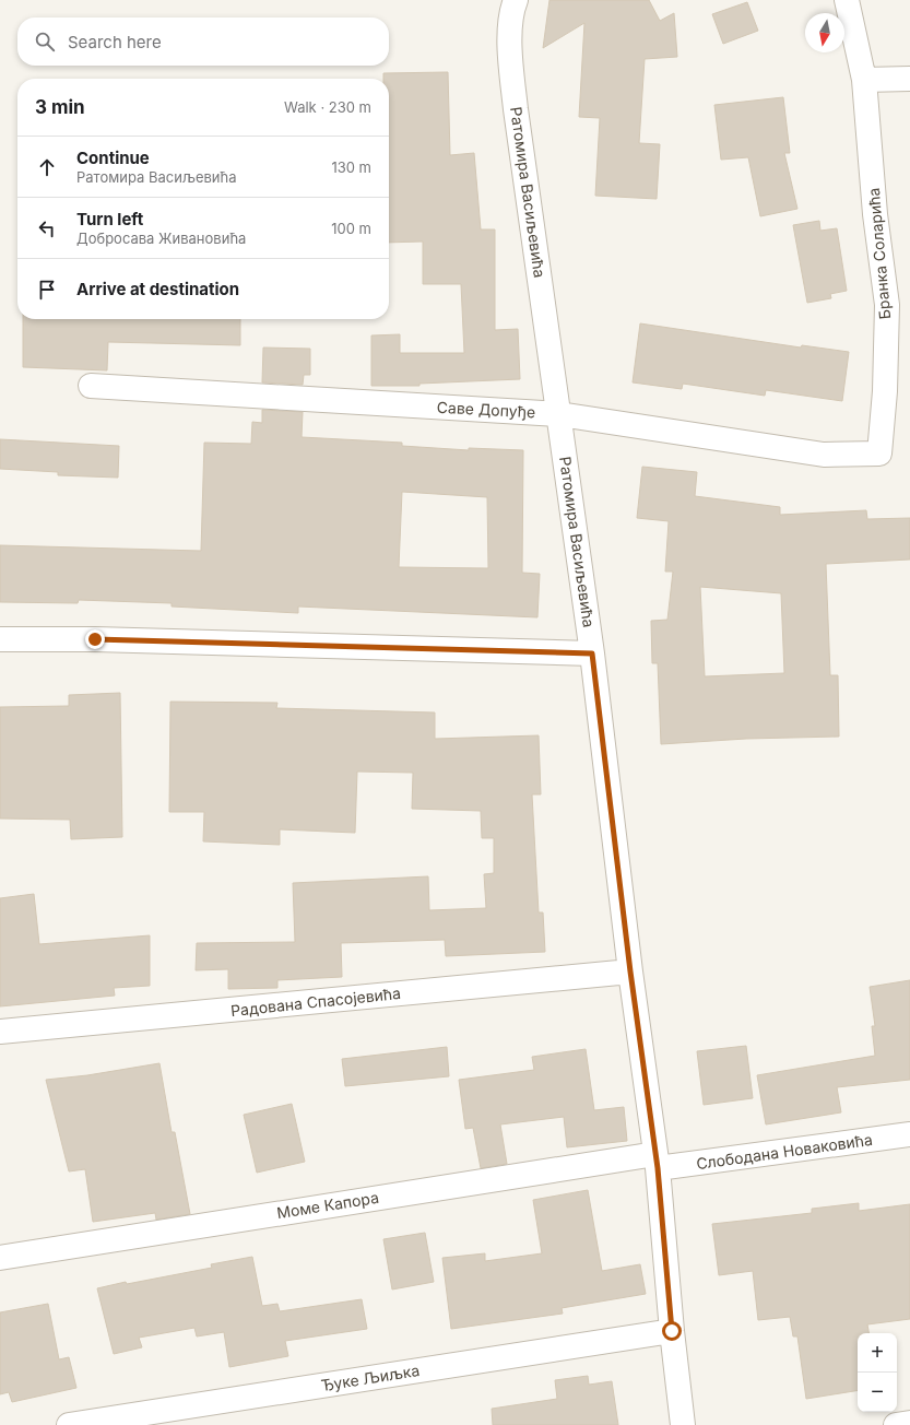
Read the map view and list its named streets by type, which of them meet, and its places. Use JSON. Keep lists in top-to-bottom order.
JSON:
{
  "streets": {
    "street": [
      "Ратомира Васиљевића",
      "Бранка Соларића",
      "Саве Допуђе",
      "Радована Спасојевића",
      "Слободана Новаковића",
      "Моме Капора",
      "Ђуке Љиљка"
    ]
  },
  "crossings": [
    ["Ратомира Васиљевића", "Саве Допуђе"],
    ["Ратомира Васиљевића", "Радована Спасојевића"],
    ["Ратомира Васиљевића", "Слободана Новаковића"],
    ["Ратомира Васиљевића", "Моме Капора"],
    ["Ратомира Васиљевића", "Ђуке Љиљка"],
    ["Бранка Соларића", "Саве Допуђе"],
    ["Слободана Новаковића", "Моме Капора"]
  ],
  "north": "bottom",
  "page": {
    "search": "Search here",
    "heading": ["3 min", "Walk · 230 m"],
    "list": [
      ["Continue", "Ратомира Васиљевића", "130 m"],
      ["Turn left", "Добросава Живановића", "100 m"],
      "Arrive at destination"
    ],
    "map_buttons": ["+", "−"]
  }
}
